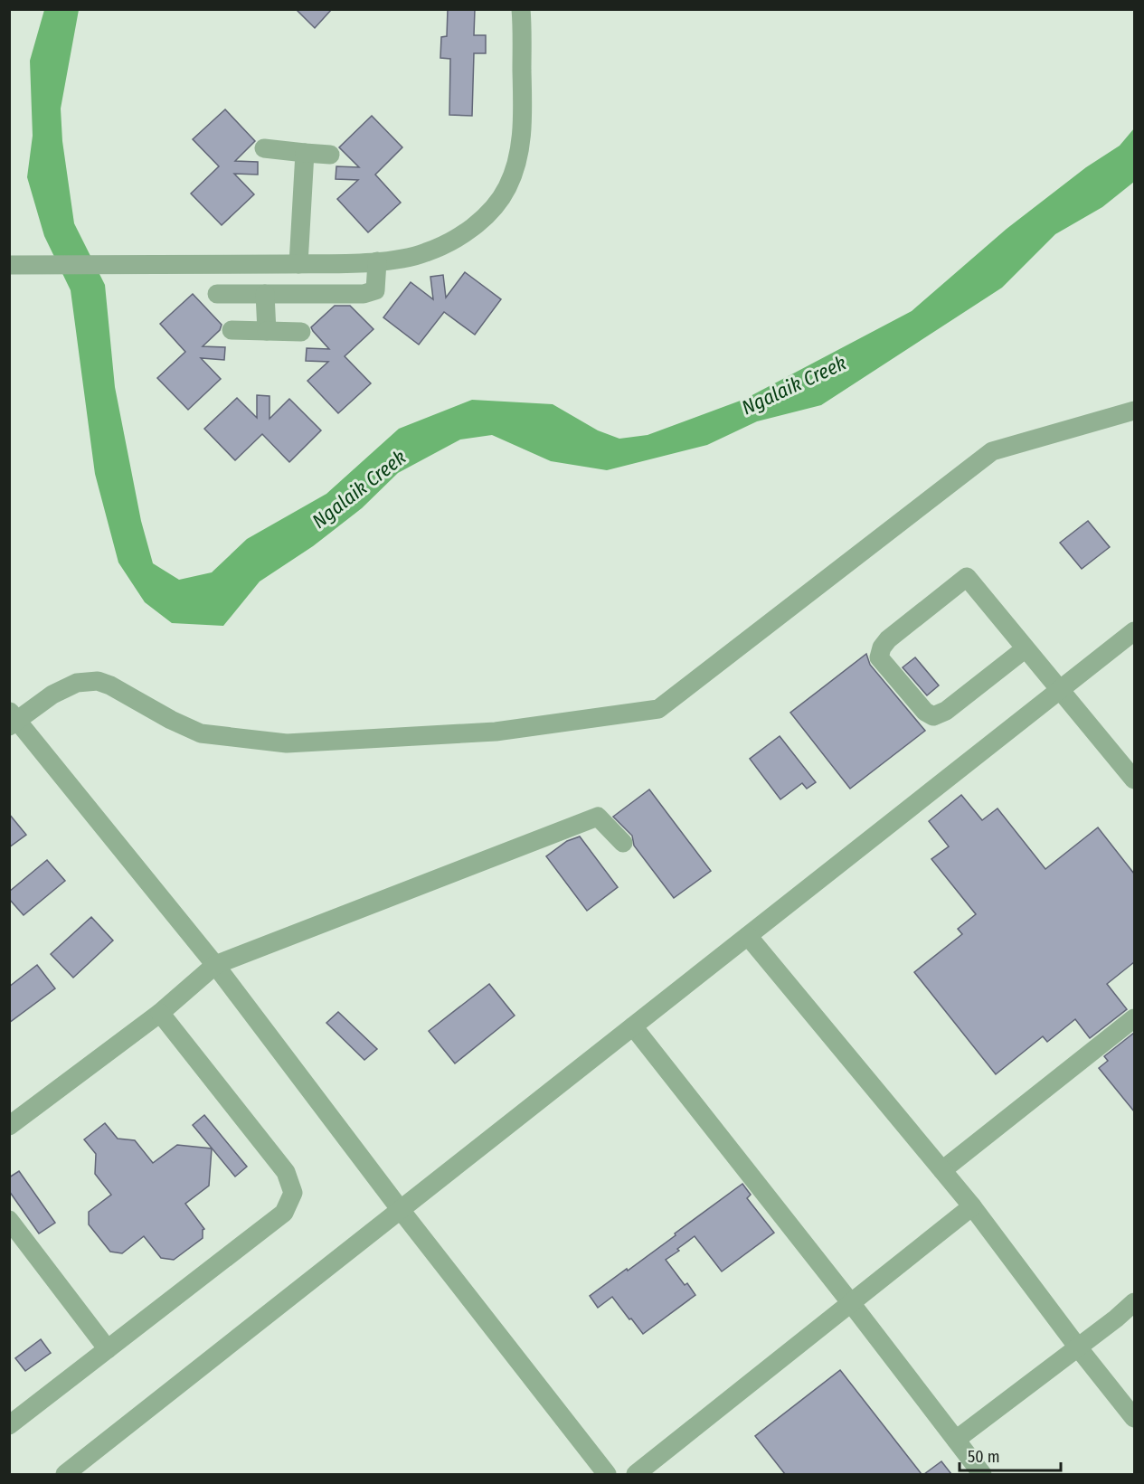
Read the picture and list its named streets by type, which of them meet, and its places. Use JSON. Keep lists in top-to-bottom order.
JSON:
{
  "water": ["Ngalaik Creek"],
  "scale_bar": "50 m"
}
